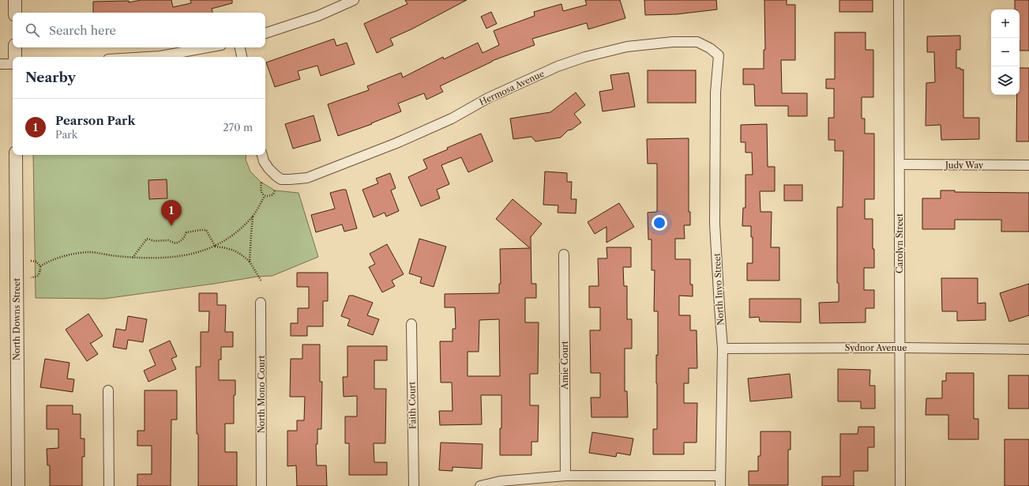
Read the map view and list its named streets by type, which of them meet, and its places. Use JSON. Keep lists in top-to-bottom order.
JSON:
{
  "streets": {
    "street": [
      "Hermosa Avenue",
      "Judy Way",
      "Carolyn Street",
      "North Inyo Street",
      "North Downs Street",
      "Sydnor Avenue",
      "Amie Court",
      "North Mono Court",
      "Faith Court"
    ]
  },
  "crossings": [
    ["Hermosa Avenue", "North Inyo Street"],
    ["Judy Way", "Carolyn Street"],
    ["Carolyn Street", "Sydnor Avenue"],
    ["North Inyo Street", "Sydnor Avenue"]
  ],
  "page": {
    "map_buttons": ["+", "−"],
    "search": "Search here",
    "heading": "Nearby",
    "list": [
      {
        "mark": "1",
        "name": "Pearson Park",
        "note": "Park",
        "value": "270 m"
      }
    ],
    "pins": "1"
  }
}
